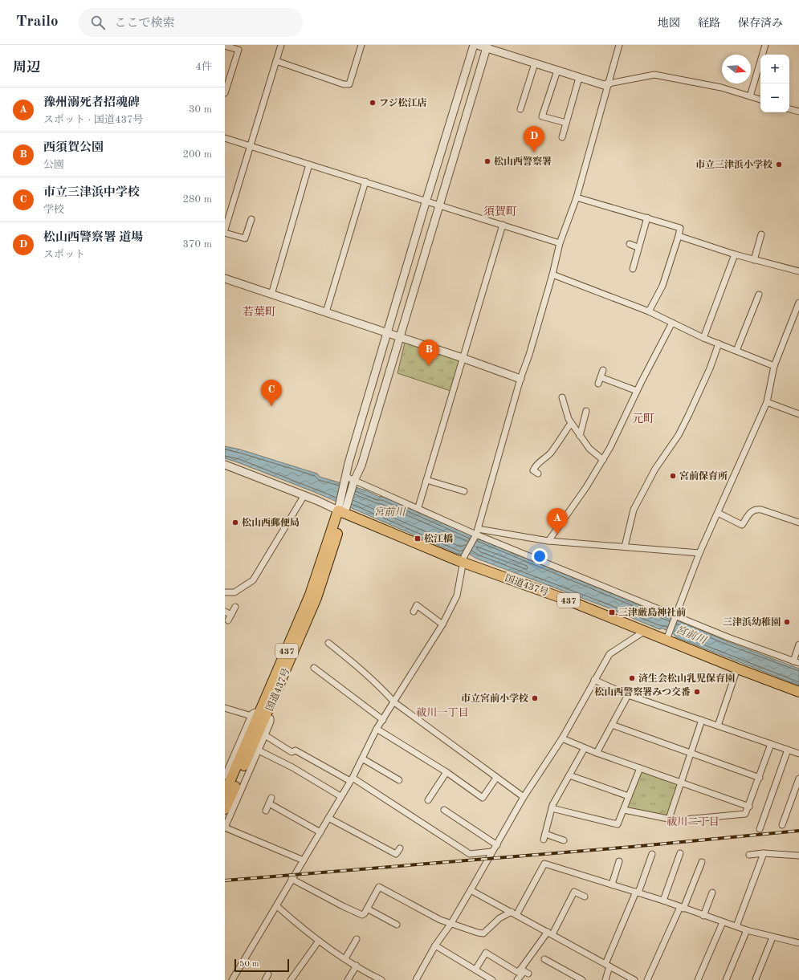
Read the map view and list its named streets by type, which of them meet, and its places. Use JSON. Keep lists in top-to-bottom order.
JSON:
{
  "streets": {
    "highway": ["国道437号", "437"]
  },
  "districts": [
    "須賀町",
    "若葉町",
    "元町",
    "祓川一丁目",
    "祓川二丁目"
  ],
  "water": ["宮前川"],
  "places": {
    "other": [
      "フジ松江店",
      "松山西警察署",
      "市立三津浜小学校",
      "宮前保育所",
      "松山西郵便局",
      "三津浜幼稚園",
      "済生会松山乳児保育園",
      "松山西警察署みつ交番",
      "市立宮前小学校"
    ],
    "transit": ["松江橋", "三津厳島神社前"]
  },
  "scale_bar": "50 m",
  "north": "right",
  "page": {
    "header": "Trailo",
    "search": "ここで検索",
    "nav": ["地図", "経路", "保存済み"],
    "heading": ["周辺", "4件"],
    "map_buttons": ["+", "−"],
    "list": [
      {
        "mark": "A",
        "name": "豫州溺死者招魂碑",
        "note": "スポット · 国道437号",
        "value": "30 m"
      },
      {
        "mark": "B",
        "name": "西須賀公園",
        "note": "公園",
        "value": "200 m"
      },
      {
        "mark": "C",
        "name": "市立三津浜中学校",
        "note": "学校",
        "value": "280 m"
      },
      {
        "mark": "D",
        "name": "松山西警察署 道場",
        "note": "スポット",
        "value": "370 m"
      }
    ],
    "pins": [
      "D",
      "B",
      "C",
      "A"
    ],
    "scale": "50 m"
  }
}
